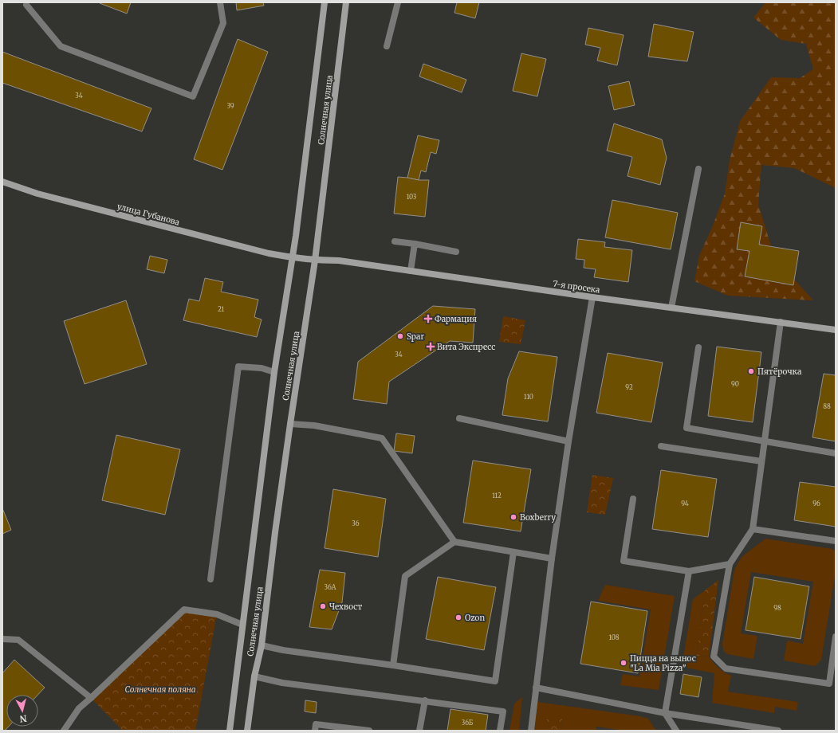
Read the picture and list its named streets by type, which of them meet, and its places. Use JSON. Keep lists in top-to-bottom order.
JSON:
{
  "streets": {
    "main road": ["Солнечная улица", "улица Губанова", "7-я просека"]
  },
  "crossings": [
    ["Солнечная улица", "улица Губанова"],
    ["Солнечная улица", "7-я просека"],
    ["улица Губанова", "7-я просека"]
  ],
  "parks": ["Солнечная поляна"],
  "places": {
    "health": ["Фармация", "Вита Экспресс"],
    "other": [
      "Spar",
      "Пятёрочка",
      "Boxberry",
      "Чехвост",
      "Ozon",
      "Пицца на вынос \"La Mia Pizza\""
    ]
  },
  "house_numbers": [
    "34",
    "39",
    "103",
    "21",
    "34",
    "90",
    "92",
    "110",
    "88",
    "112",
    "94",
    "96",
    "36",
    "36А",
    "98",
    "108",
    "36Б"
  ],
  "north": "bottom"
}
